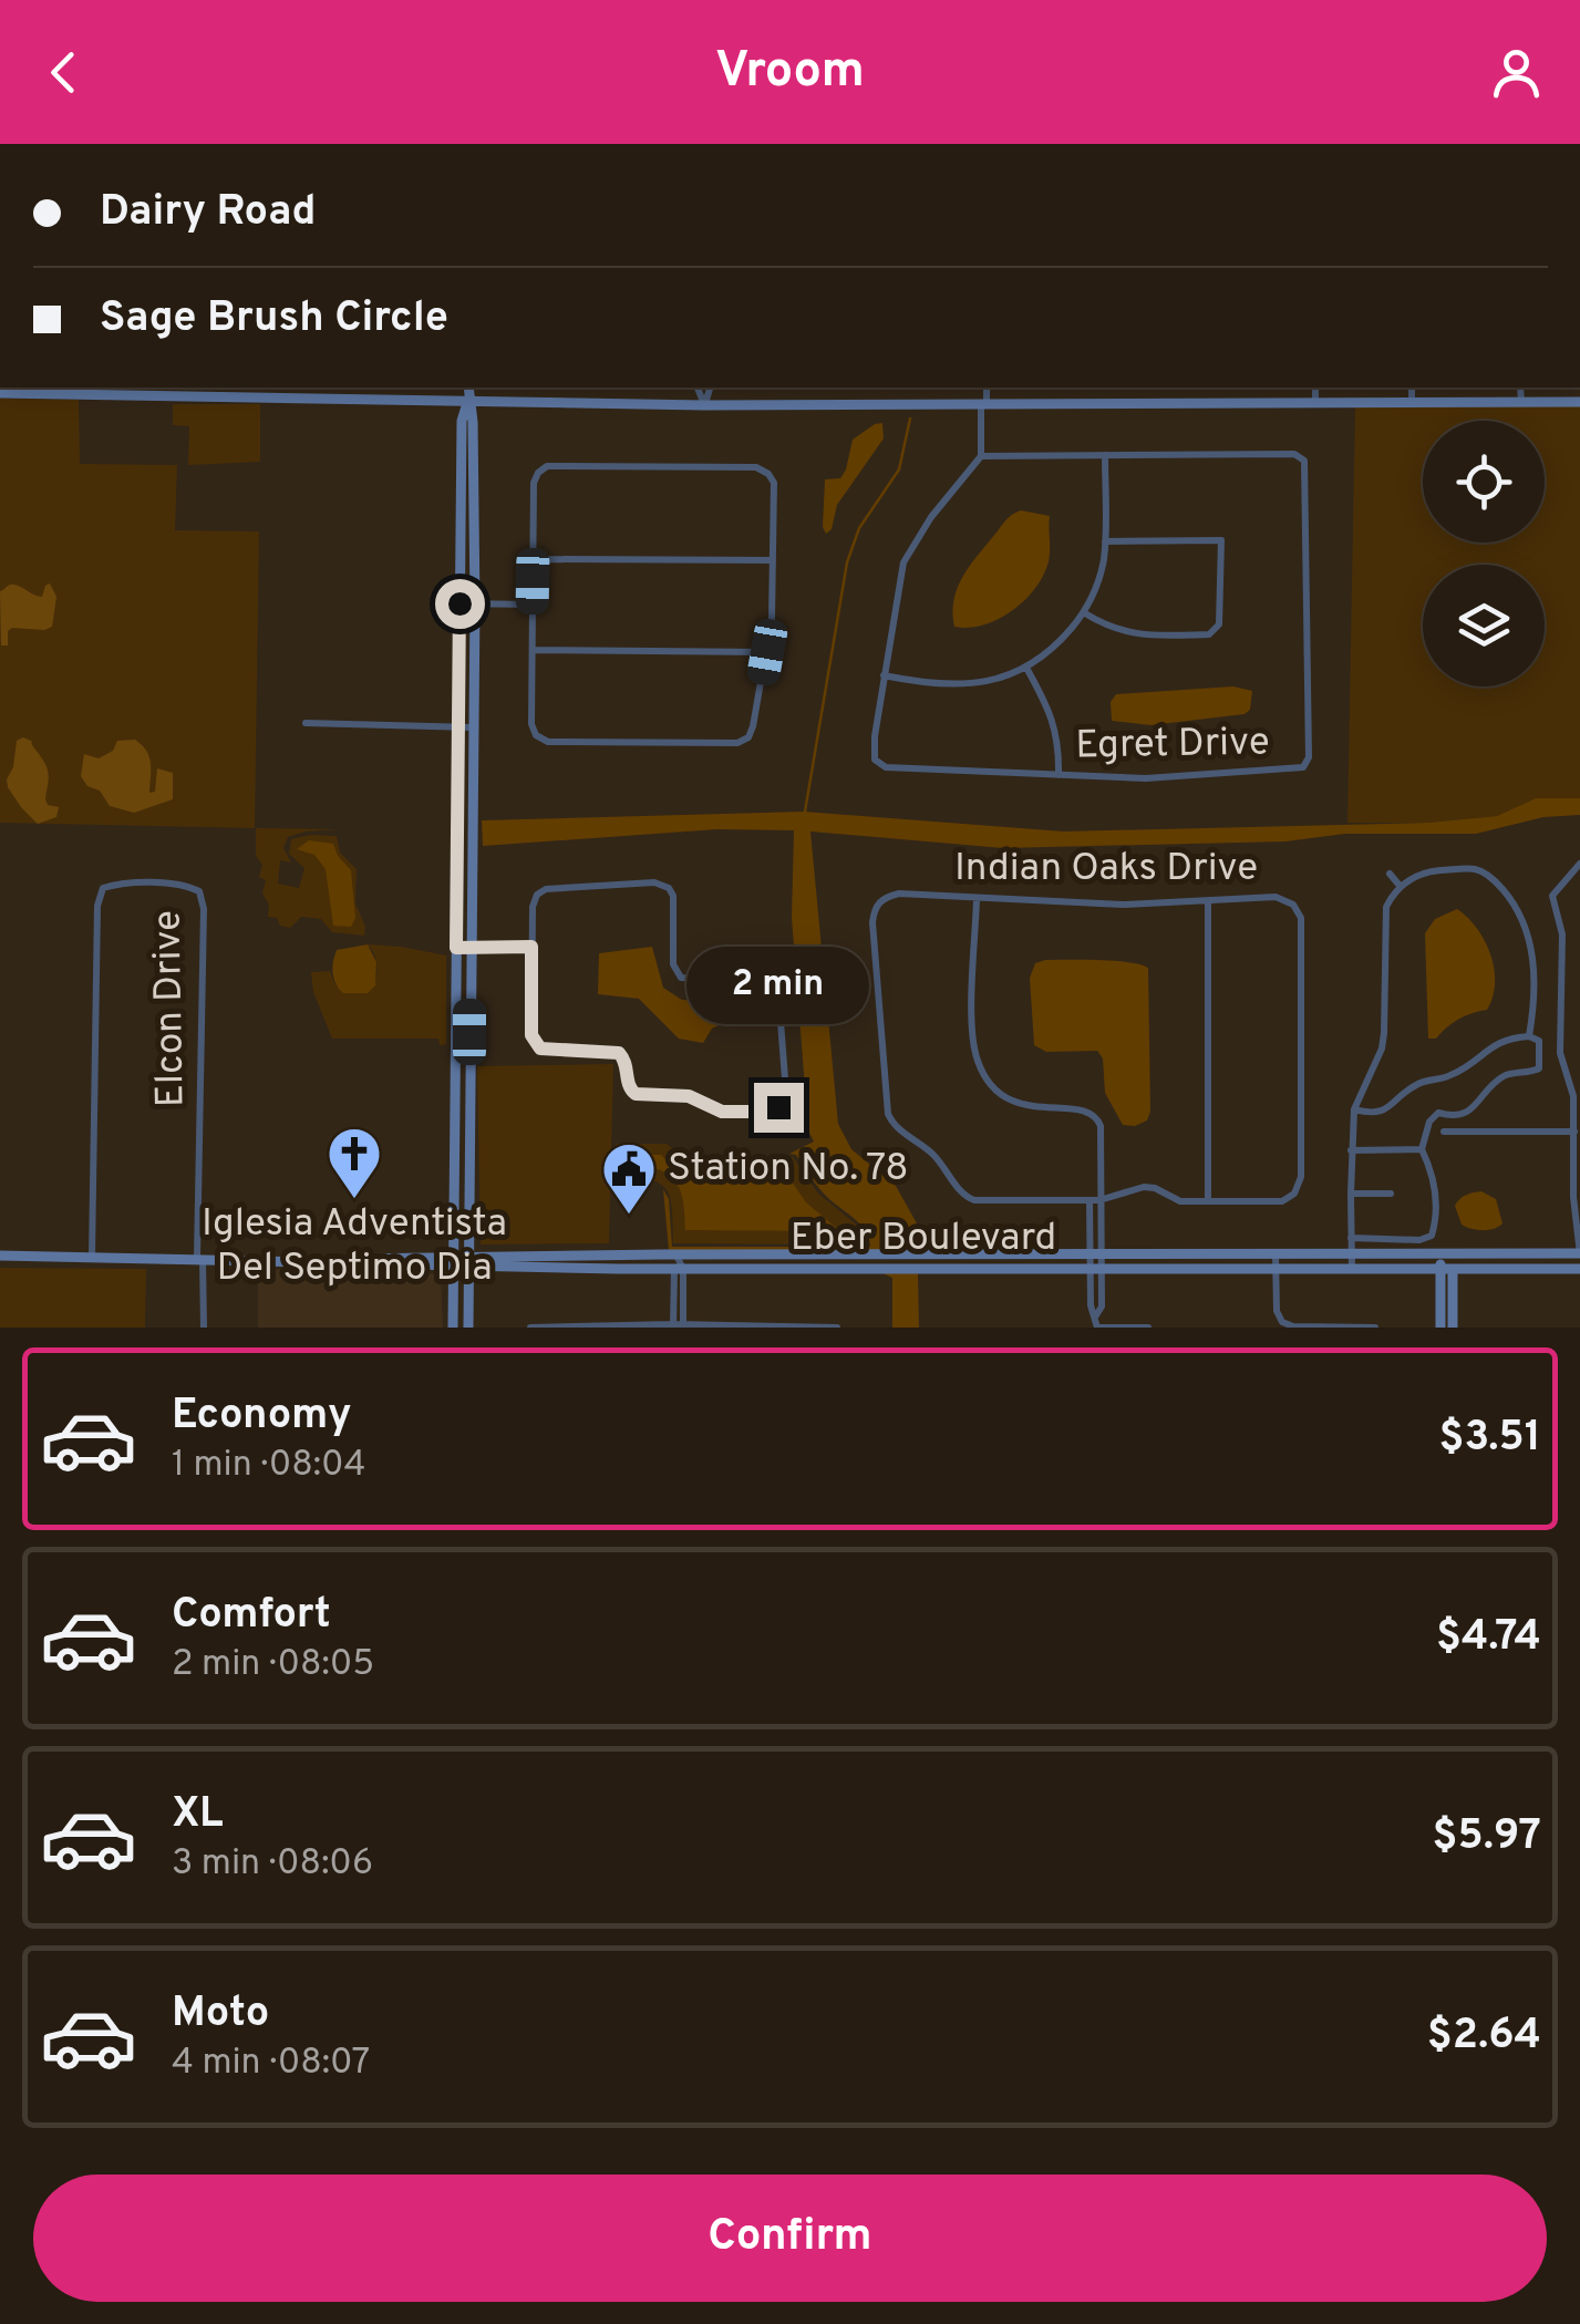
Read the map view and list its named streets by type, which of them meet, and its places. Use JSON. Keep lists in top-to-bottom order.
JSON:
{
  "streets": {
    "street": [
      "Egret Drive",
      "Indian Oaks Drive",
      "Elcon Drive",
      "Eber Boulevard"
    ]
  },
  "crossings": [
    ["Elcon Drive", "Eber Boulevard"]
  ],
  "places": {
    "church": ["Iglesia Adventista Del Septimo Dia"],
    "public building": ["Station No. 78"]
  },
  "page": {
    "header": "Vroom",
    "banner": ["Dairy Road", "Sage Brush Circle"],
    "bubble": "2 min",
    "list": [
      {
        "name": "Economy",
        "note": "1 min · 08:04",
        "value": "$3.51"
      },
      {
        "name": "Comfort",
        "note": "2 min · 08:05",
        "value": "$4.74"
      },
      {
        "name": "XL",
        "note": "3 min · 08:06",
        "value": "$5.97"
      },
      {
        "name": "Moto",
        "note": "4 min · 08:07",
        "value": "$2.64"
      }
    ],
    "buttons": "Confirm"
  }
}
